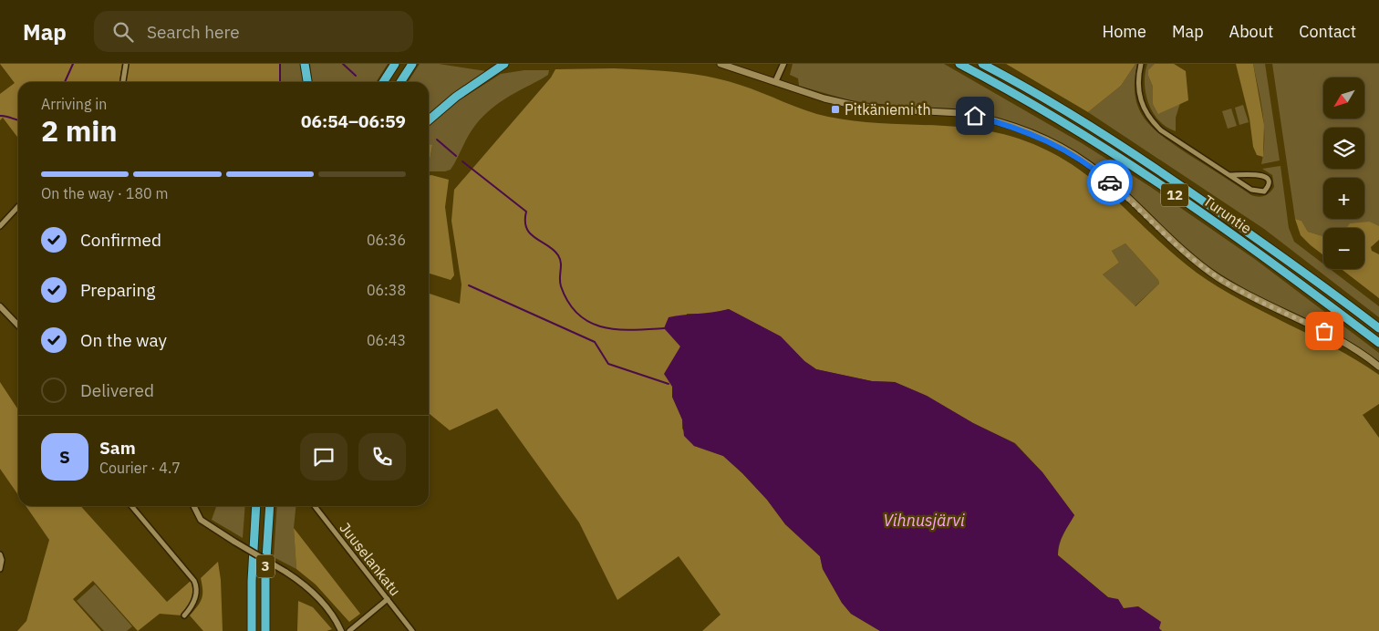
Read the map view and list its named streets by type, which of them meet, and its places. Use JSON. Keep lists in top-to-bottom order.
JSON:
{
  "streets": {
    "highway": ["12", "Turuntie", "3"],
    "street": ["Juuselankatu"]
  },
  "water": ["Vihnusjärvi"],
  "places": {
    "transit": ["Pitkäniemi th"]
  },
  "north": "bottom left",
  "page": {
    "header": "Map",
    "search": "Search here",
    "nav": [
      "Home",
      "Map",
      "About",
      "Contact"
    ],
    "map_buttons": ["+", "−"],
    "heading": ["2 min", "Arriving in", "06:54–06:59"],
    "panel": ["Sam", "Courier · 4.7"],
    "bar": "On the way · 180 m",
    "list": [
      ["Confirmed", "06:36"],
      ["Preparing", "06:38"],
      ["On the way", "06:43"],
      "Delivered"
    ],
    "round": "S"
  }
}
